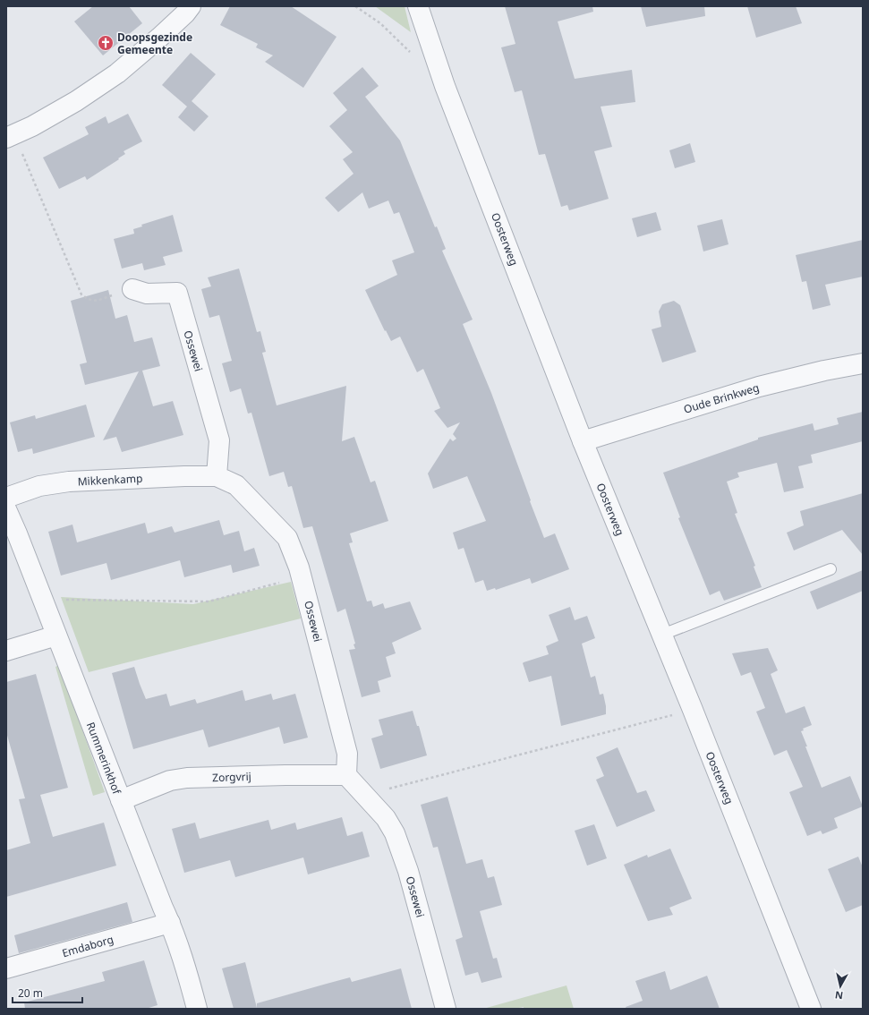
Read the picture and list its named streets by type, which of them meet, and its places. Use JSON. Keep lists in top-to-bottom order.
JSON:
{
  "streets": {
    "street": [
      "Oosterweg",
      "Ossewei",
      "Oude Brinkweg",
      "Mikkenkamp",
      "Rummerinkhof",
      "Zorgvrij",
      "Emdaborg"
    ]
  },
  "crossings": [
    ["Oosterweg", "Oude Brinkweg"],
    ["Ossewei", "Mikkenkamp"],
    ["Ossewei", "Zorgvrij"],
    ["Rummerinkhof", "Zorgvrij"],
    ["Rummerinkhof", "Emdaborg"]
  ],
  "places": {
    "church": ["Doopsgezinde Gemeente"]
  },
  "scale_bar": "20 m",
  "north": "bottom"
}
